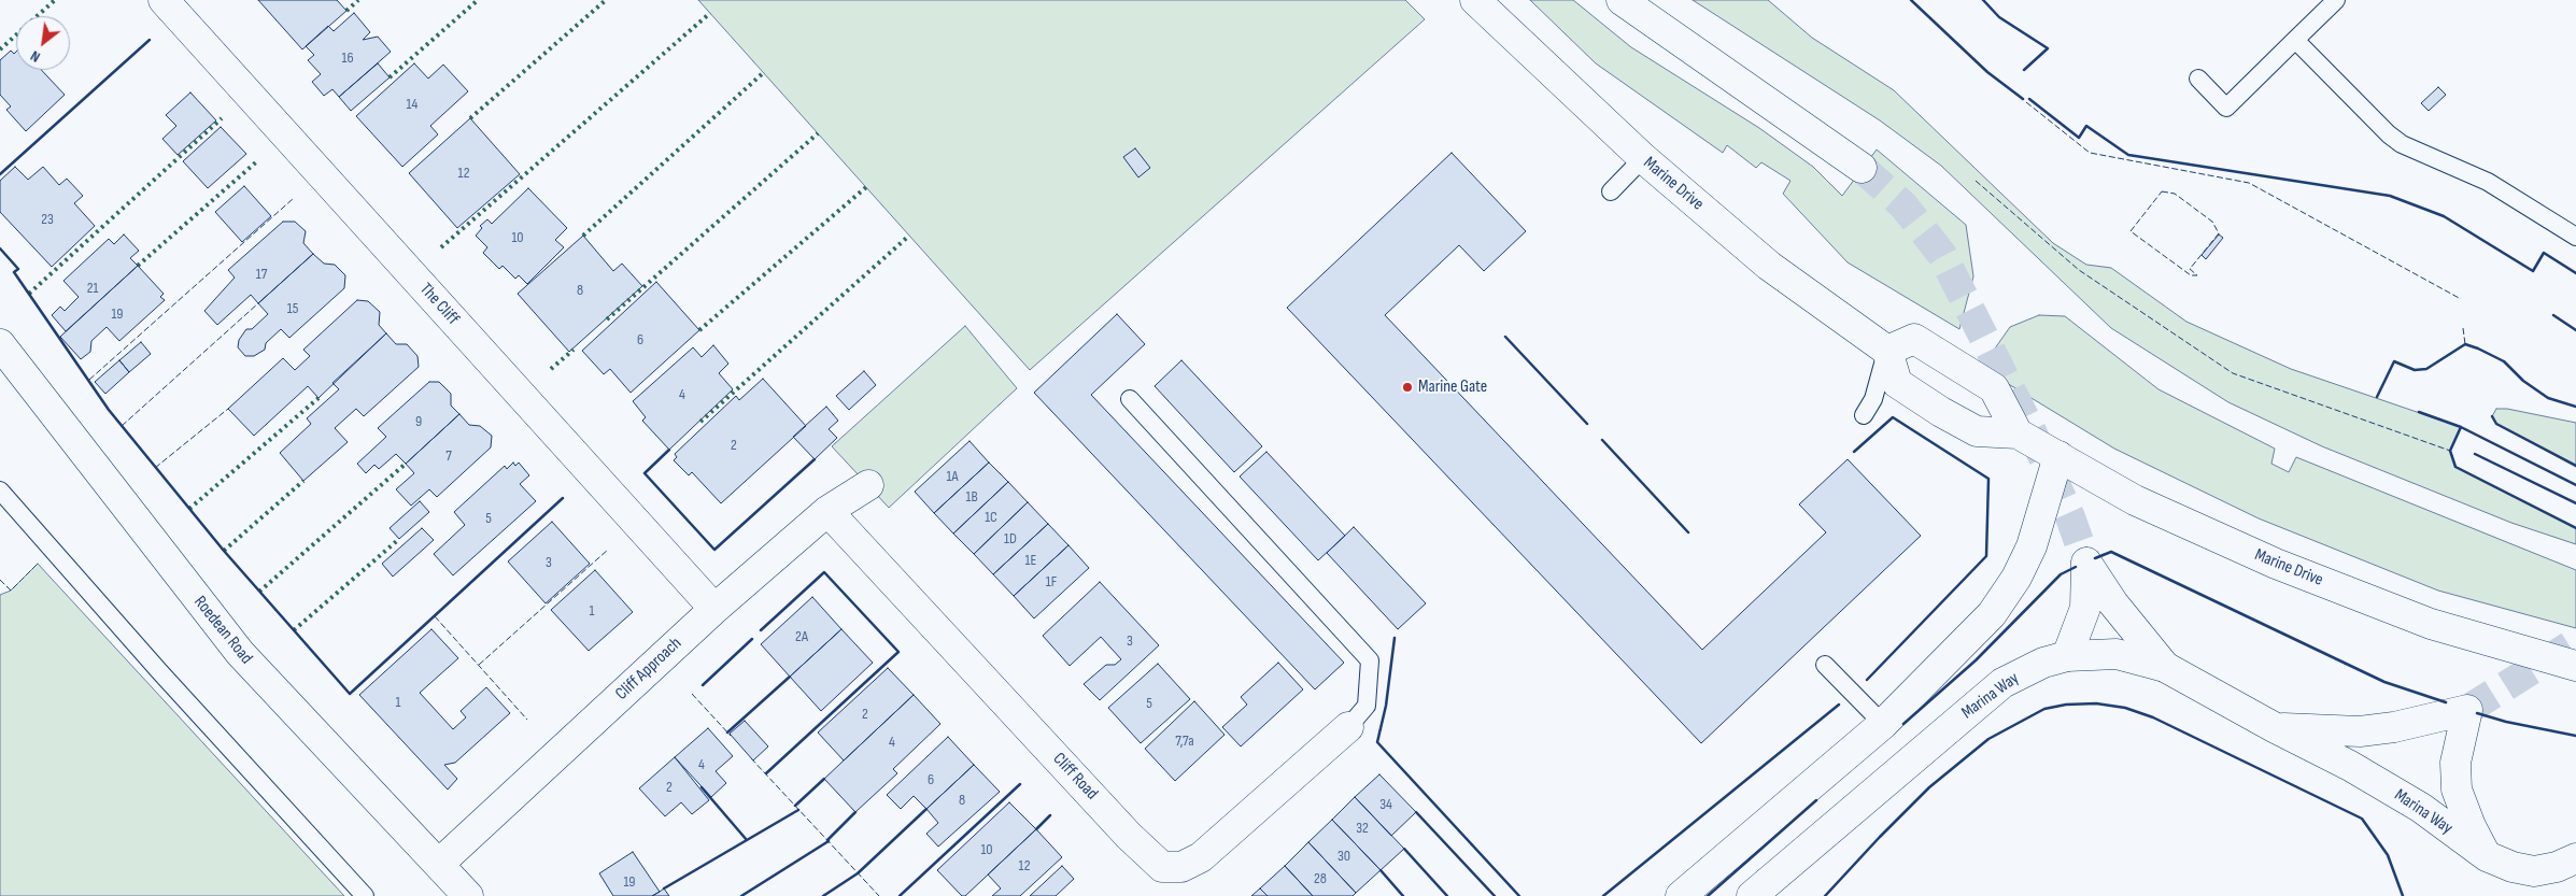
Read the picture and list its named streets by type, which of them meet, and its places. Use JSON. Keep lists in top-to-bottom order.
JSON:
{
  "streets": {
    "street": [
      "Marine Drive",
      "The Cliff",
      "Roedean Road",
      "Cliff Approach",
      "Marina Way",
      "Cliff Road"
    ]
  },
  "crossings": [
    ["The Cliff", "Cliff Approach"],
    ["Roedean Road", "Cliff Approach"],
    ["Cliff Approach", "Cliff Road"]
  ],
  "places": ["Marine Gate"],
  "house_numbers": [
    "16",
    "14",
    "12",
    "23",
    "10",
    "17",
    "21",
    "8",
    "15",
    "19",
    "6",
    "4",
    "9",
    "2",
    "7",
    "1A",
    "1B",
    "1C",
    "5",
    "1D",
    "1E",
    "3",
    "1F",
    "1",
    "2A",
    "3",
    "1",
    "5",
    "2",
    "7,7a",
    "4",
    "4",
    "6",
    "2",
    "8",
    "34",
    "32",
    "10",
    "30",
    "12",
    "28",
    "19"
  ],
  "north": "bottom left"
}
